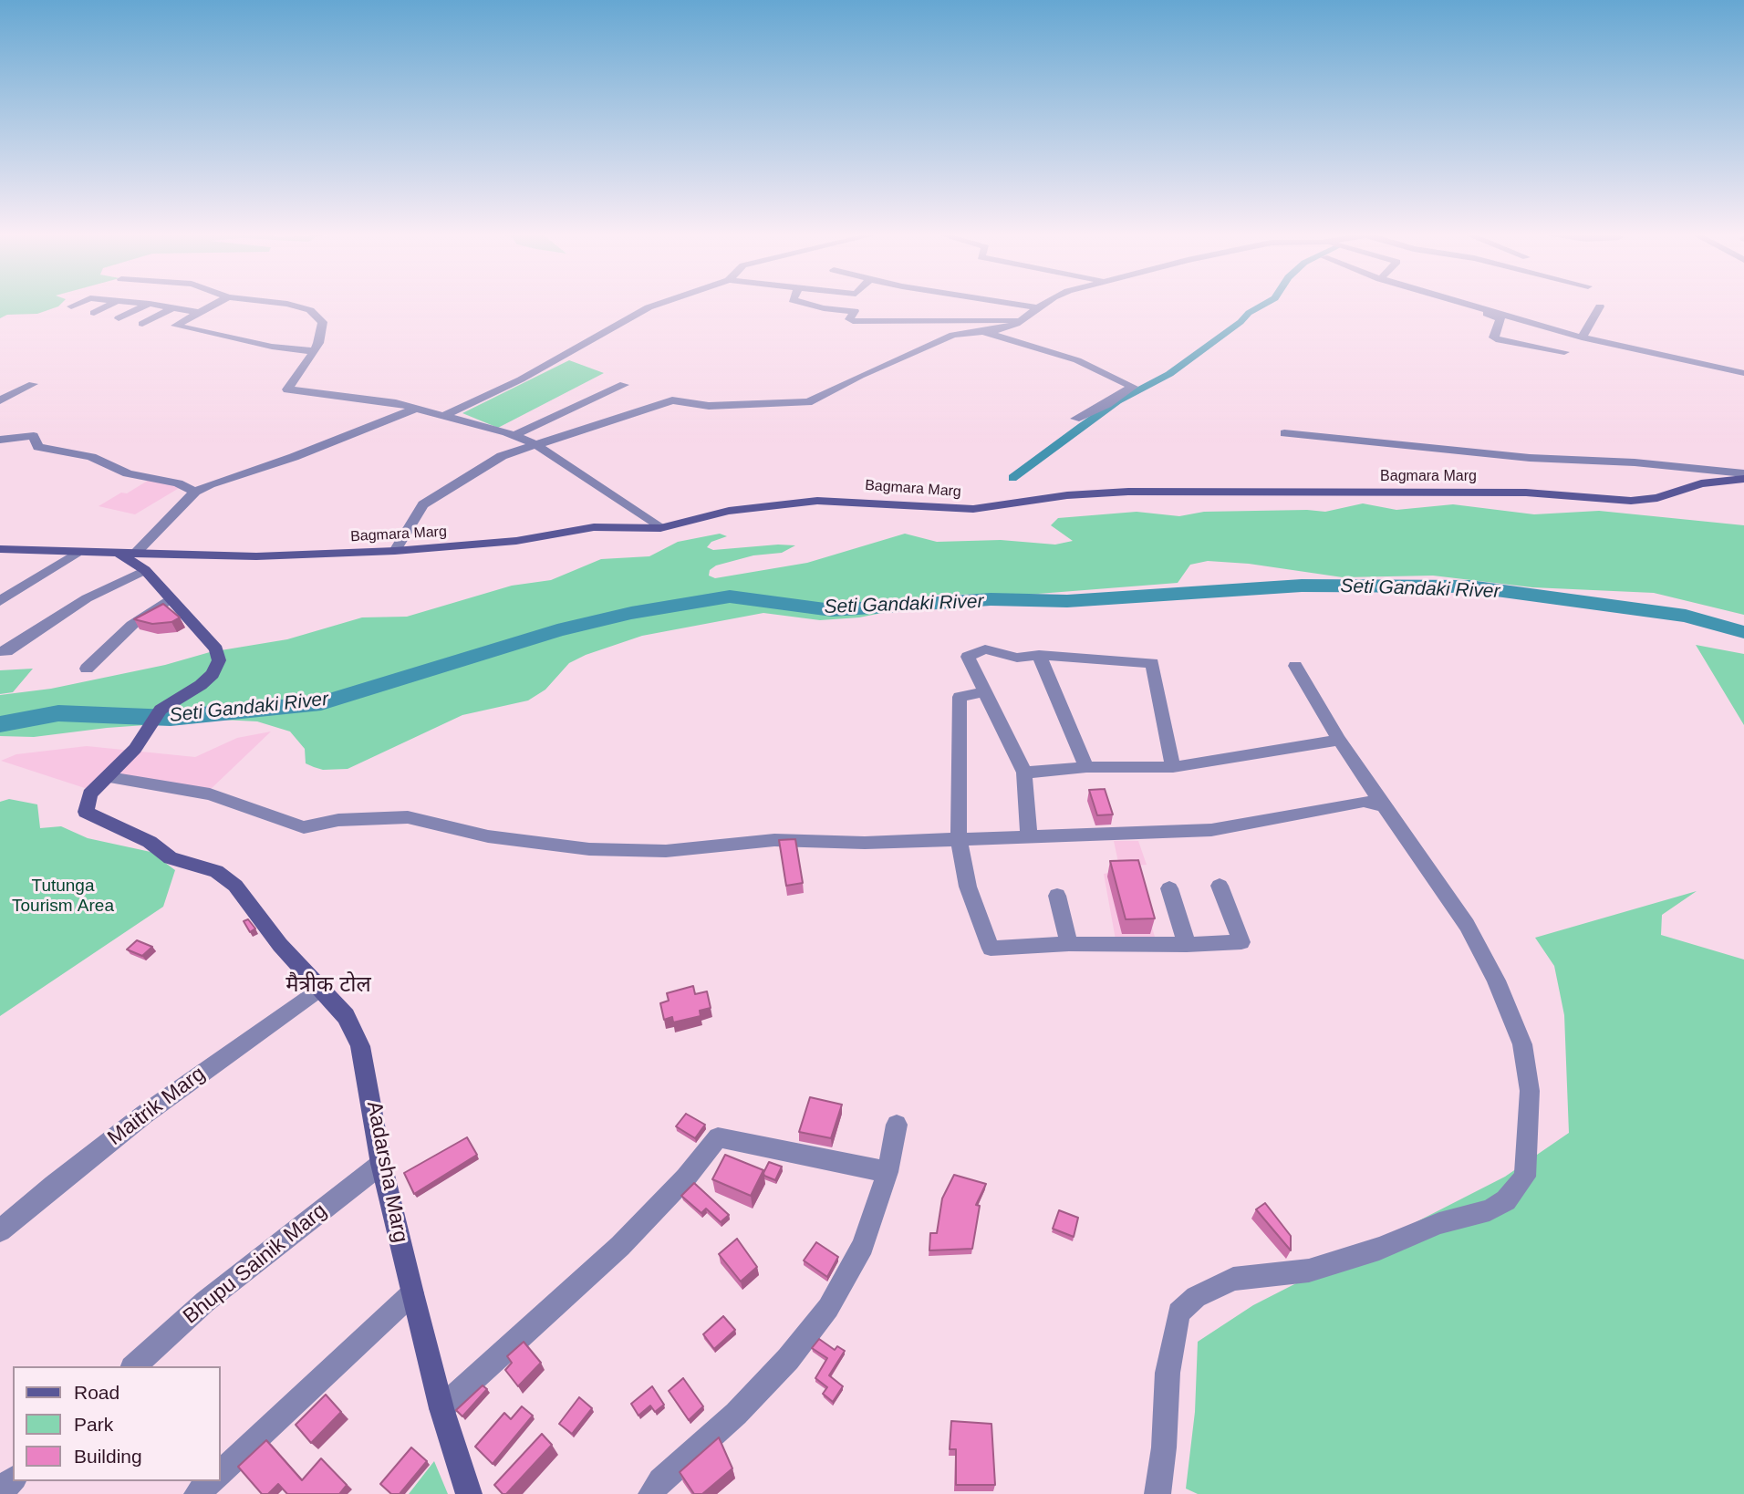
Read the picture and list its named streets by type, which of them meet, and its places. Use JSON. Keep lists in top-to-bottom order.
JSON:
{
  "streets": {
    "main road": ["Bagmara Marg", "Aadarsha Marg"],
    "street": ["Maitrik Marg", "Bhupu Sainik Marg"]
  },
  "crossings": [
    ["Maitrik Marg", "Aadarsha Marg"],
    ["Aadarsha Marg", "Bhupu Sainik Marg"]
  ],
  "districts": ["मैत्रीक टोल"],
  "water": ["Seti Gandaki River"],
  "parks": ["Tutunga Tourism Area"],
  "legend": ["Road", "Park", "Building"]
}
